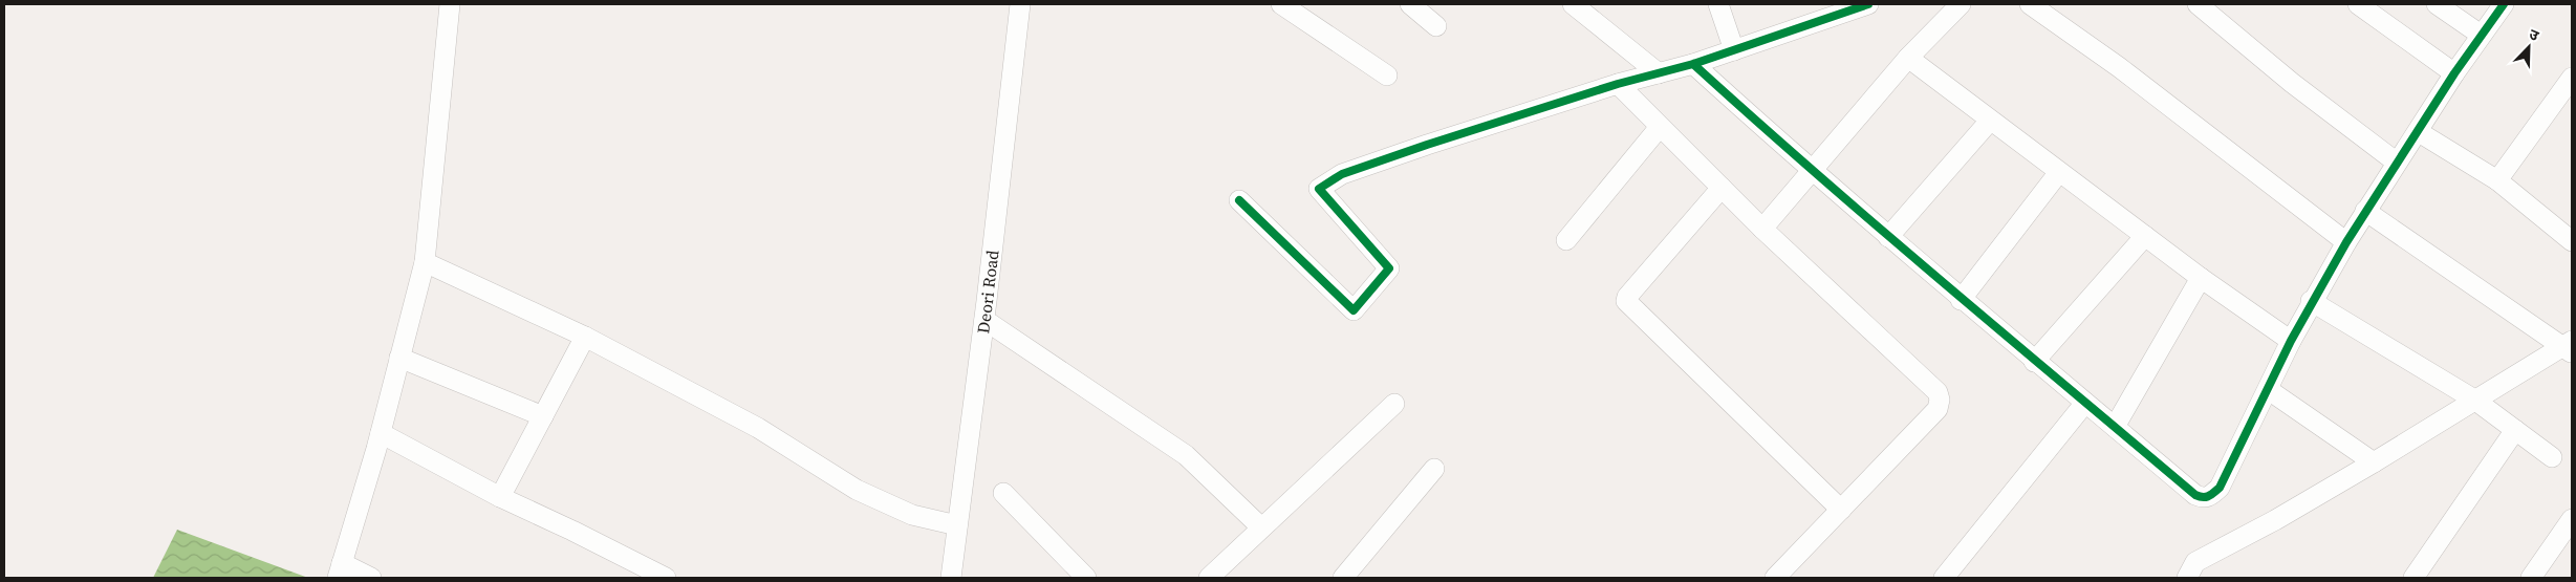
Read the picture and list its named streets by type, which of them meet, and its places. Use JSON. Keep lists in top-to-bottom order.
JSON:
{
  "streets": {
    "street": ["Deori Road"]
  },
  "north": "top right"
}
